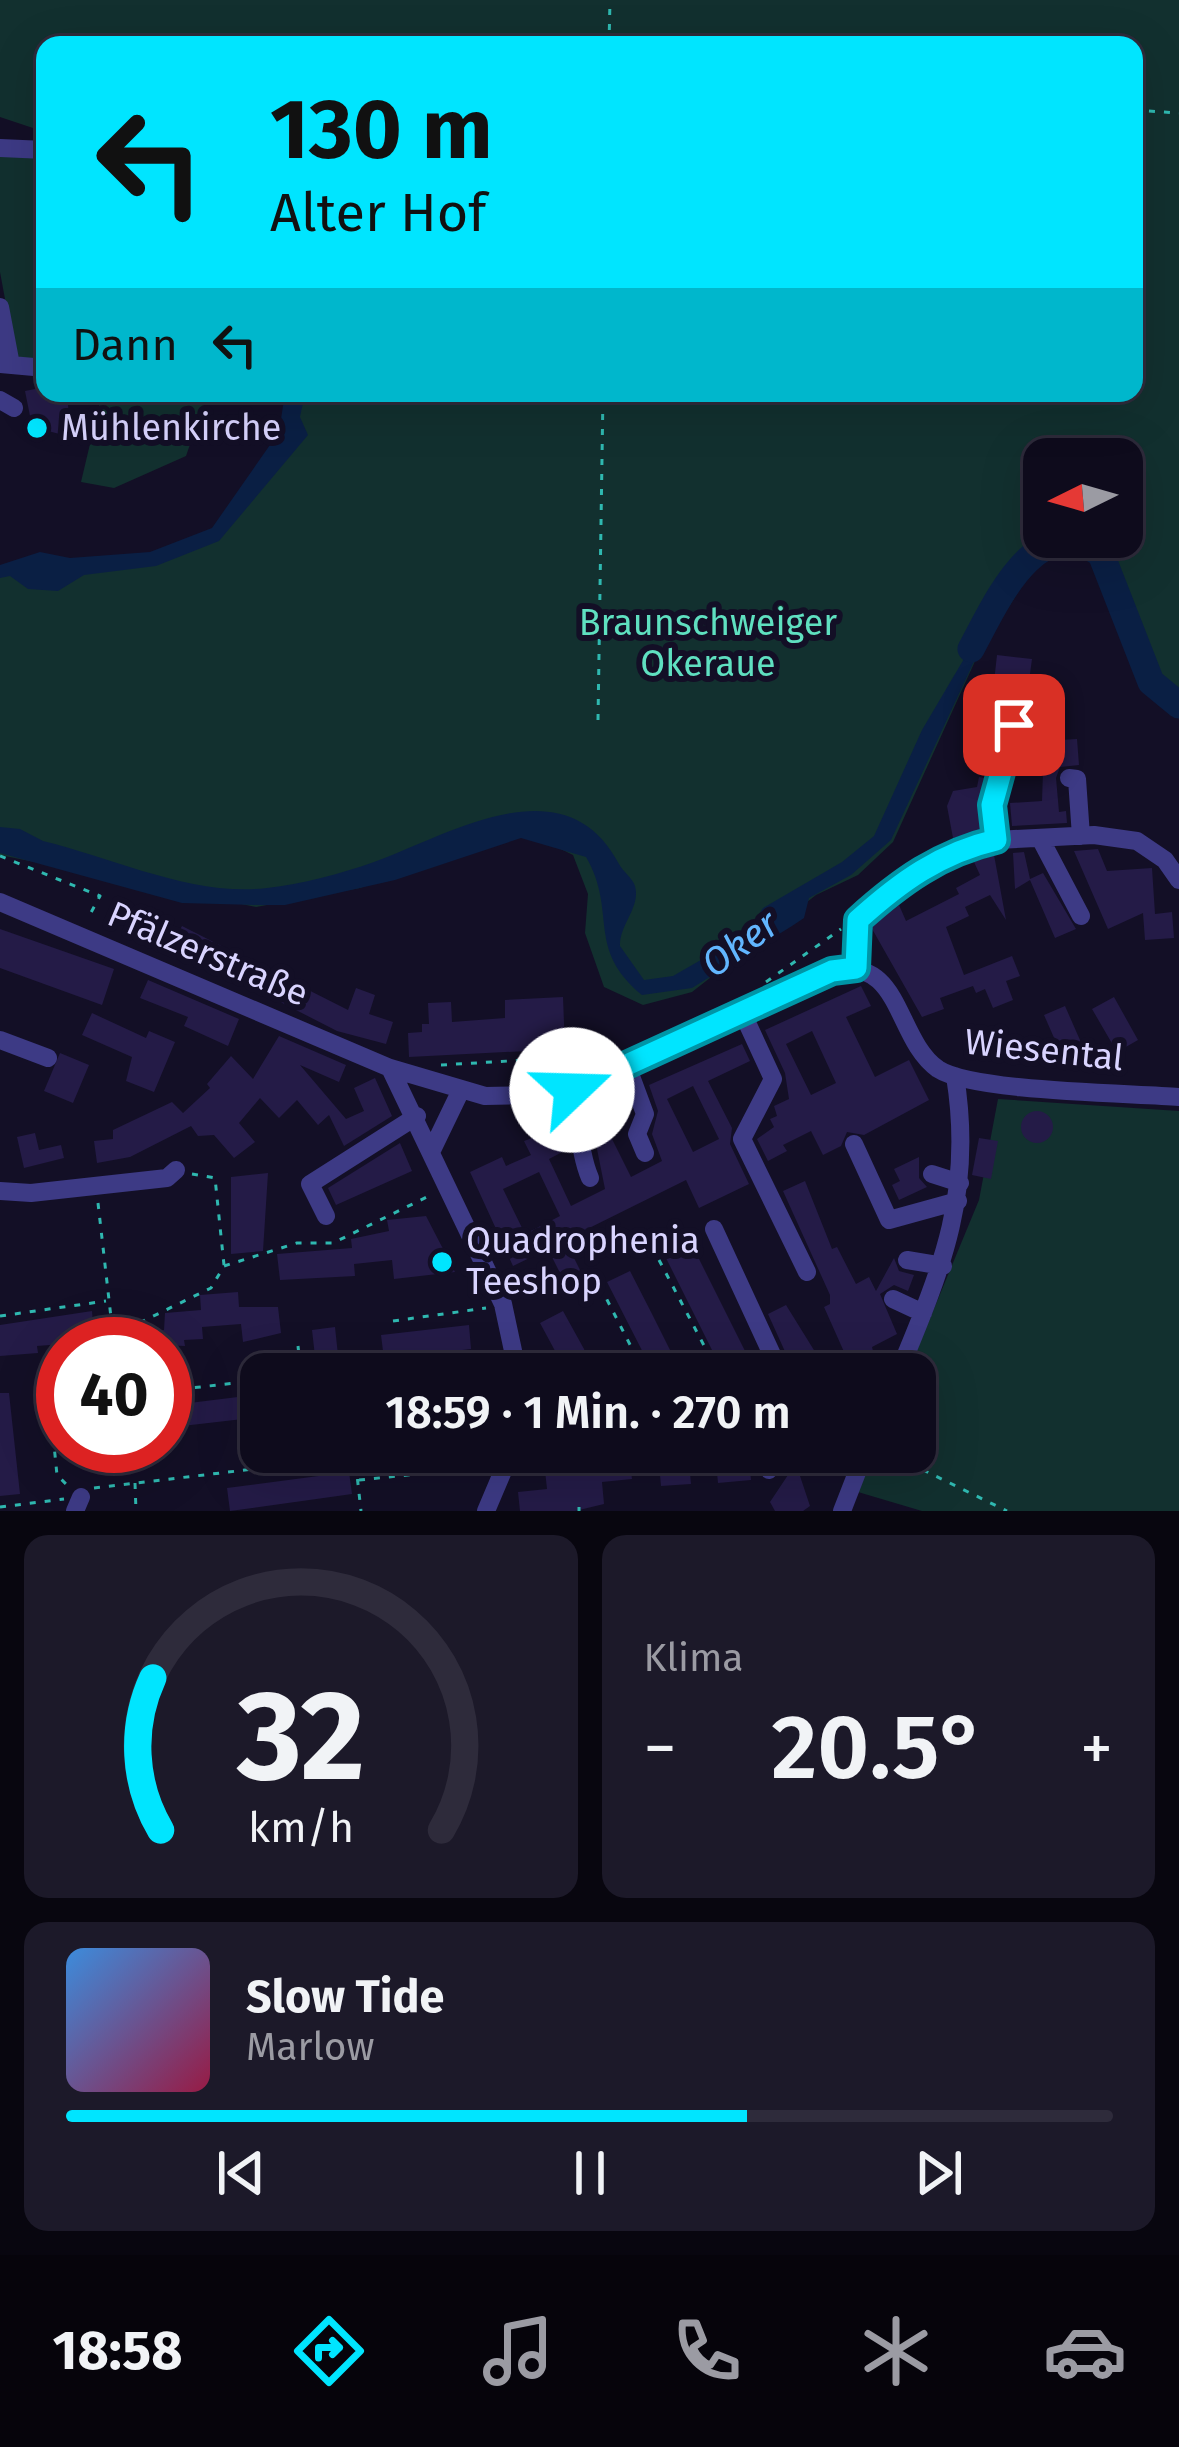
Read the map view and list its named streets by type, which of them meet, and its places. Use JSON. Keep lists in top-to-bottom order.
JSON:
{
  "streets": {
    "street": ["Pfälzerstraße", "Wiesental"]
  },
  "crossings": [
    ["Pfälzerstraße", "Wiesental"]
  ],
  "water": ["Oker"],
  "parks": ["Braunschweiger Okeraue"],
  "places": ["Mühlenkirche", "Quadrophenia Teeshop"],
  "north": "left",
  "page": {
    "turn": ["130 m", "Alter Hof"],
    "then": "Dann",
    "limit": "40",
    "trip": "18:59 · 1 Min. · 270 m",
    "tile": "Klima",
    "heat": ["−", "20.5°", "+"],
    "song": ["Slow Tide", "Marlow"],
    "tabs": "18:58",
    "gauge": ["32", "km/h"]
  }
}
